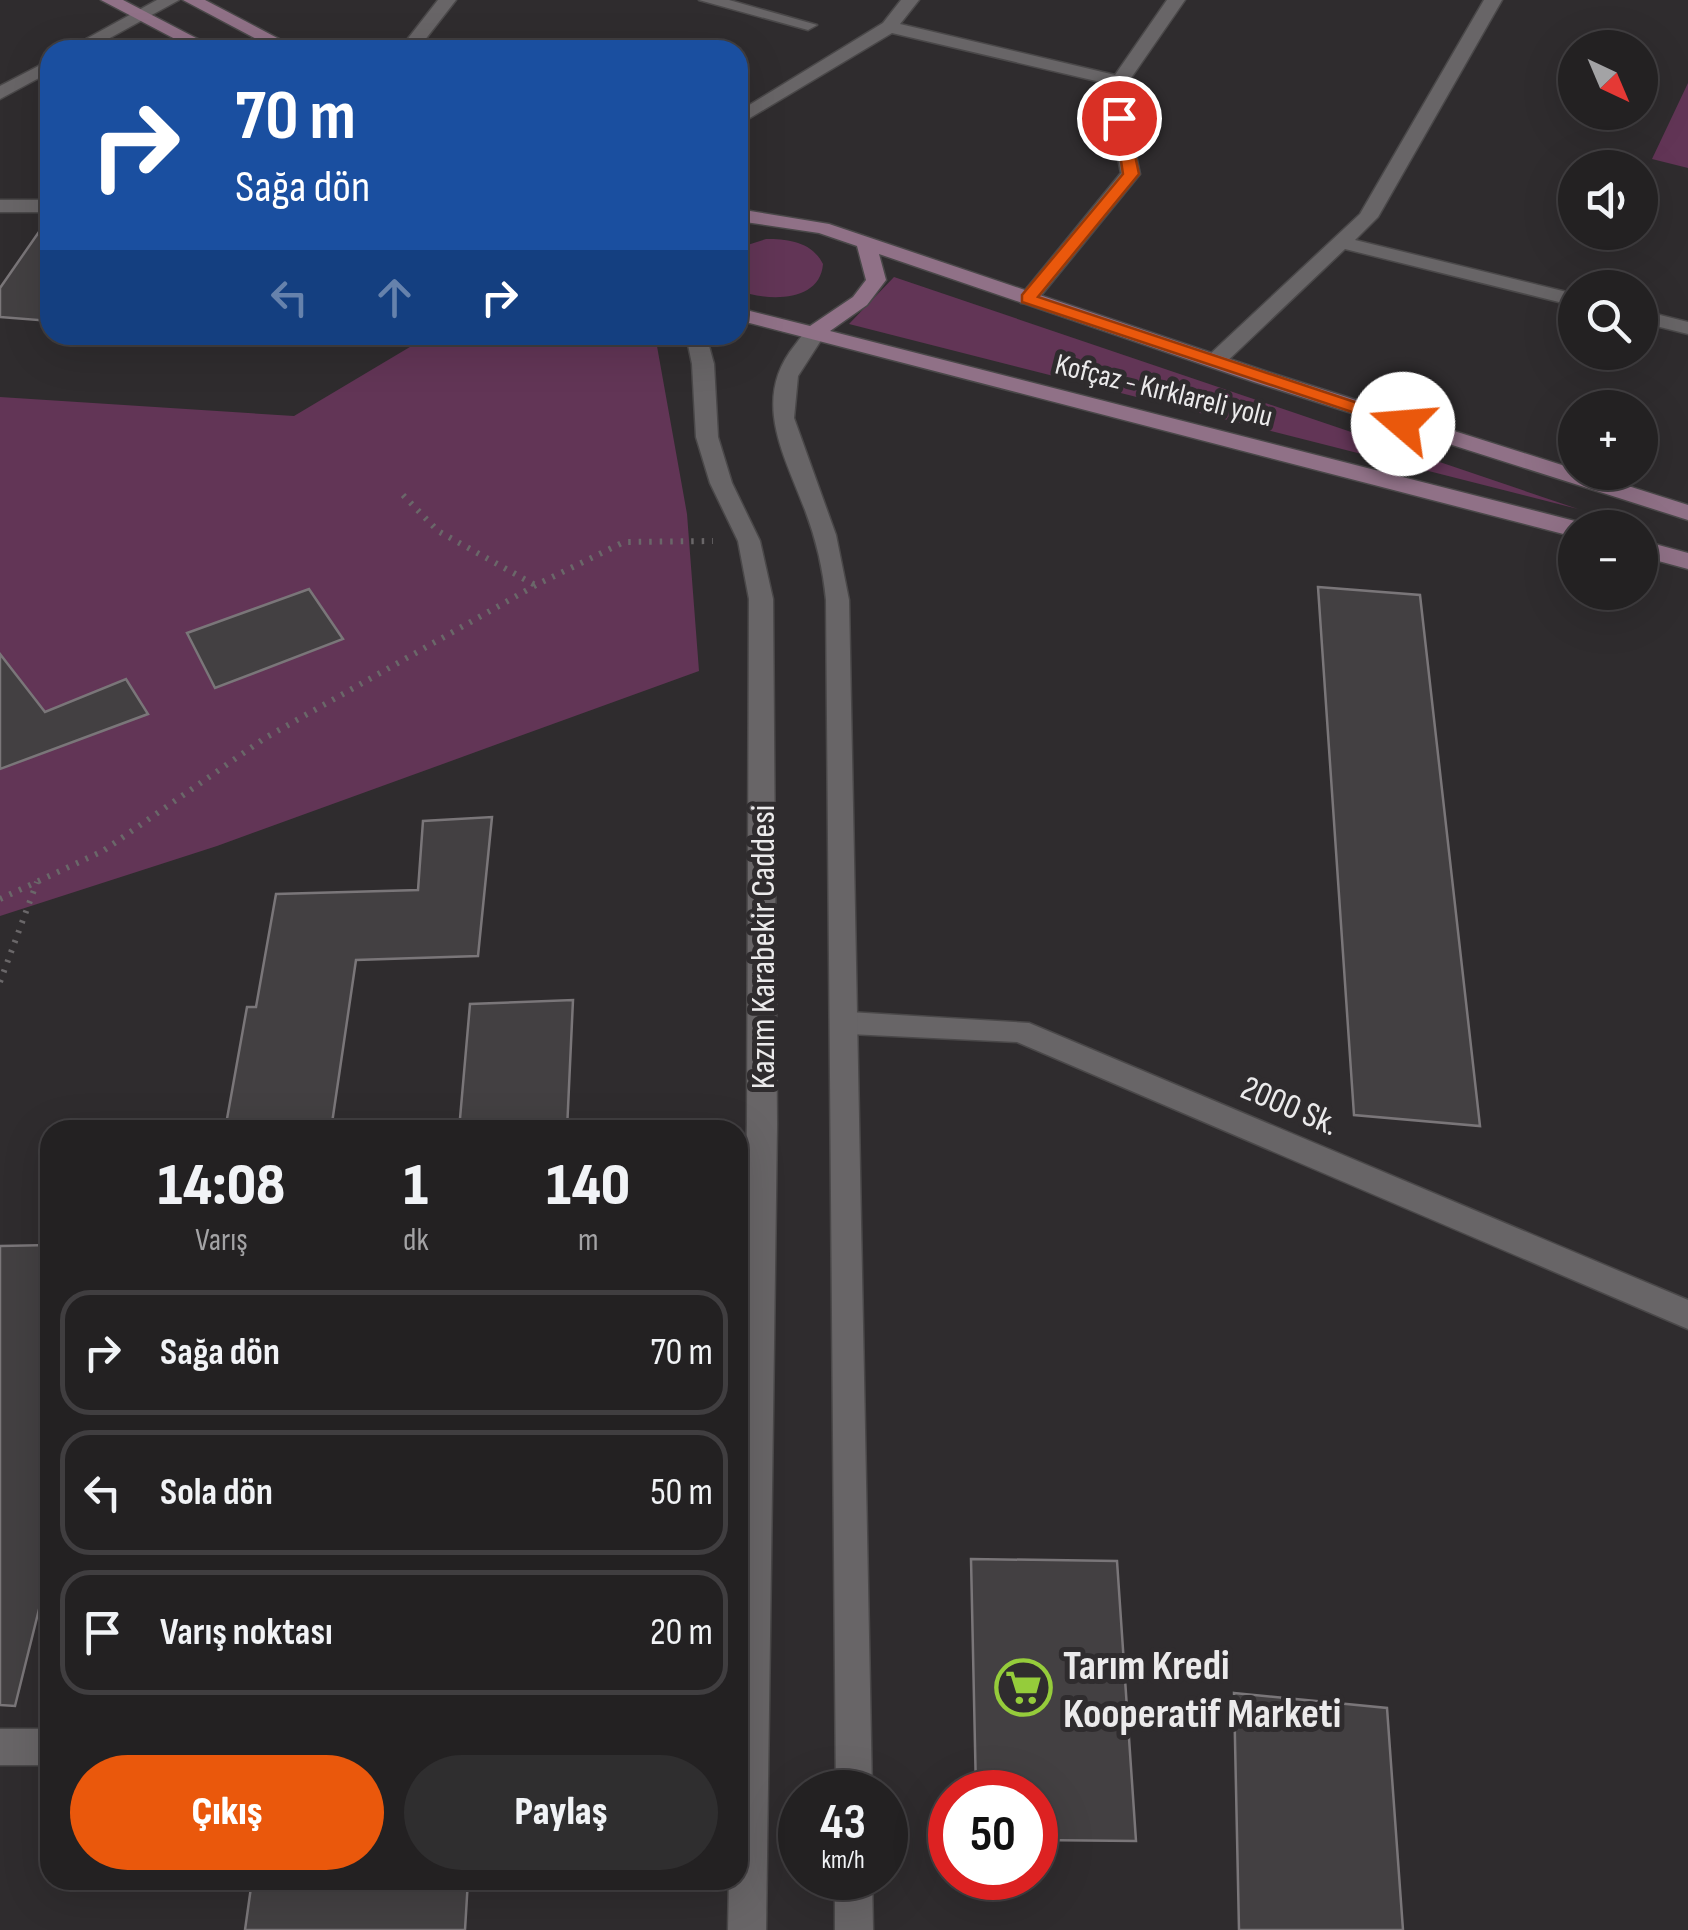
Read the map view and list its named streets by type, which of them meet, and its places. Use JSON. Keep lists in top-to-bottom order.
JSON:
{
  "streets": {
    "main road": ["Kofçaz - Kırklareli yolu"],
    "street": ["Kazım Karabekir Caddesi", "2000 Sk."]
  },
  "places": {
    "supermarket": ["Tarım Kredi Kooperatif Marketi"]
  },
  "north": "bottom right",
  "page": {
    "map_buttons": ["+", "−"],
    "turn": ["70 m", "Sağa dön"],
    "eta": [
      "14:08",
      "Varış",
      "1",
      "dk",
      "140",
      "m"
    ],
    "list": [
      {
        "name": "Sağa dön",
        "value": "70 m"
      },
      {
        "name": "Sola dön",
        "value": "50 m"
      },
      {
        "name": "Varış noktası",
        "value": "20 m"
      }
    ],
    "buttons": ["Çıkış", "Paylaş"],
    "speed": "43 km/h",
    "limit": "50"
  }
}
